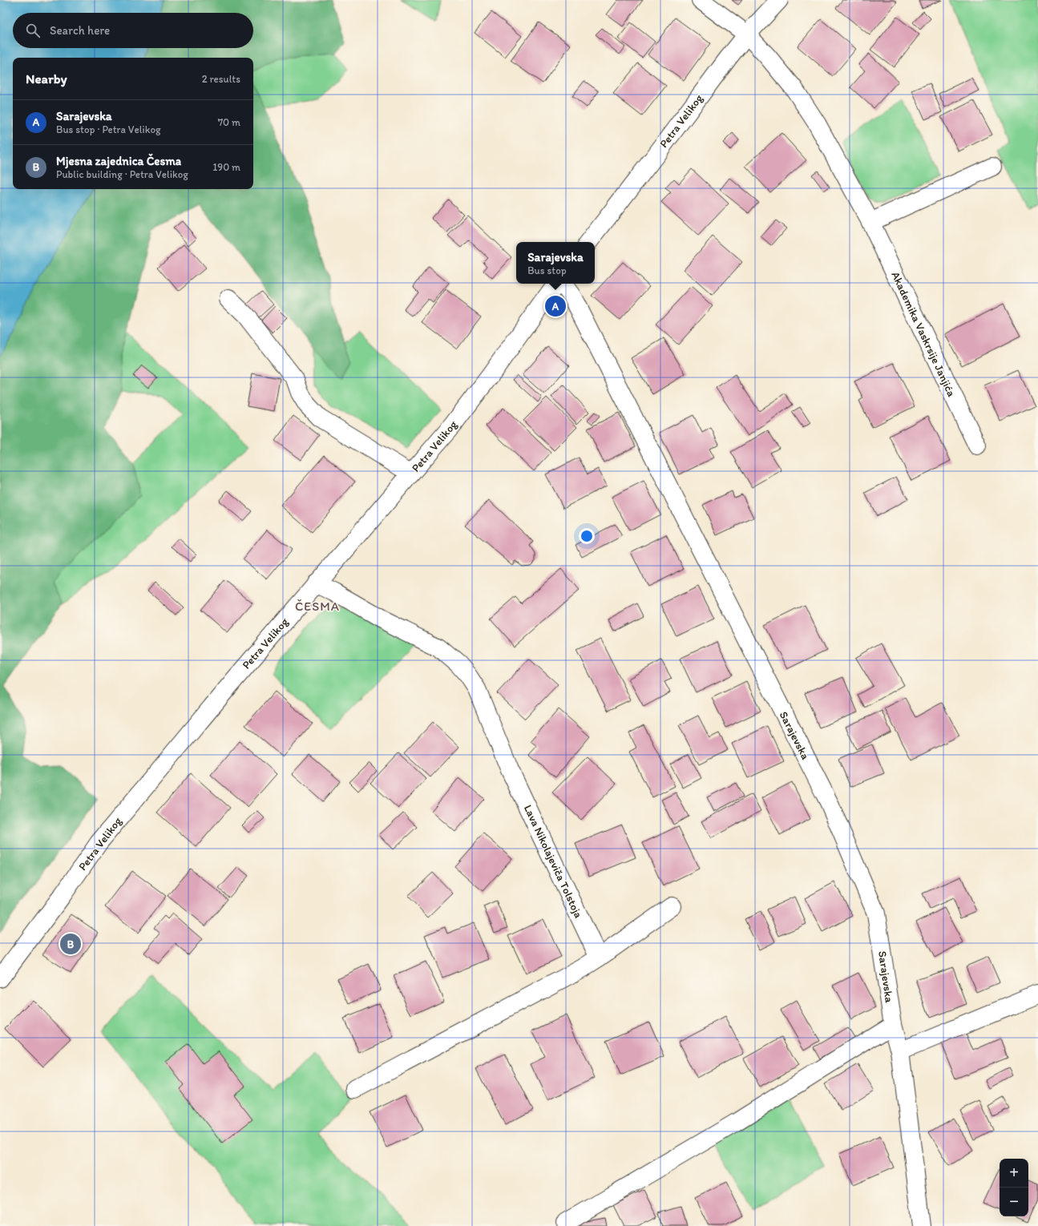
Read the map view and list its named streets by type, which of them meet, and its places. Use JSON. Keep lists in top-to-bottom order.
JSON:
{
  "streets": {
    "street": [
      "Petra Velikog",
      "Akademika Vaskrsije Janjića",
      "Sarajevska",
      "Lava Nikolajeviča Tolstoja"
    ]
  },
  "crossings": [
    ["Petra Velikog", "Akademika Vaskrsije Janjića"],
    ["Petra Velikog", "Lava Nikolajeviča Tolstoja"]
  ],
  "districts": ["ČESMA"],
  "page": {
    "search": "Search here",
    "heading": ["Nearby", "2 results"],
    "list": [
      {
        "mark": "A",
        "name": "Sarajevska",
        "note": "Bus stop · Petra Velikog",
        "value": "70 m"
      },
      {
        "mark": "B",
        "name": "Mjesna zajednica Česma",
        "note": "Public building · Petra Velikog",
        "value": "190 m"
      }
    ],
    "popup": ["Sarajevska", "Bus stop"],
    "pins": ["A", "B"],
    "map_buttons": ["+", "−"]
  }
}
